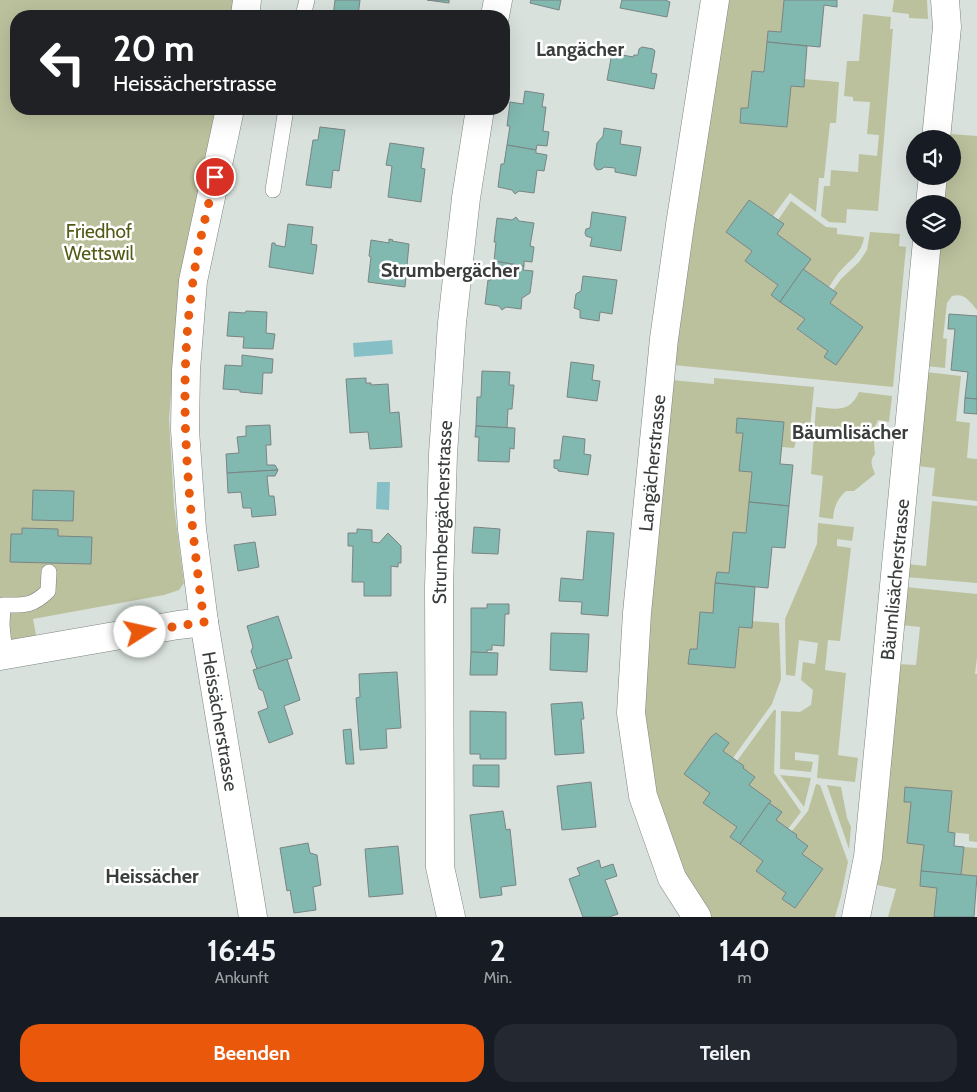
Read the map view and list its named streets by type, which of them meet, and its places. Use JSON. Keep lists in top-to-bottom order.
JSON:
{
  "streets": {
    "street": [
      "Langächerstrasse",
      "Strumbergächerstrasse",
      "Bäumlisächerstrasse",
      "Heissächerstrasse"
    ]
  },
  "districts": [
    "Langächer",
    "Strumbergächer",
    "Bäumlisächer",
    "Heissächer"
  ],
  "parks": ["Friedhof Wettswil"],
  "page": {
    "turn": ["20 m", "Heissächerstrasse"],
    "eta": [
      "16:45",
      "Ankunft",
      "2",
      "Min.",
      "140",
      "m"
    ],
    "buttons": ["Beenden", "Teilen"]
  }
}
